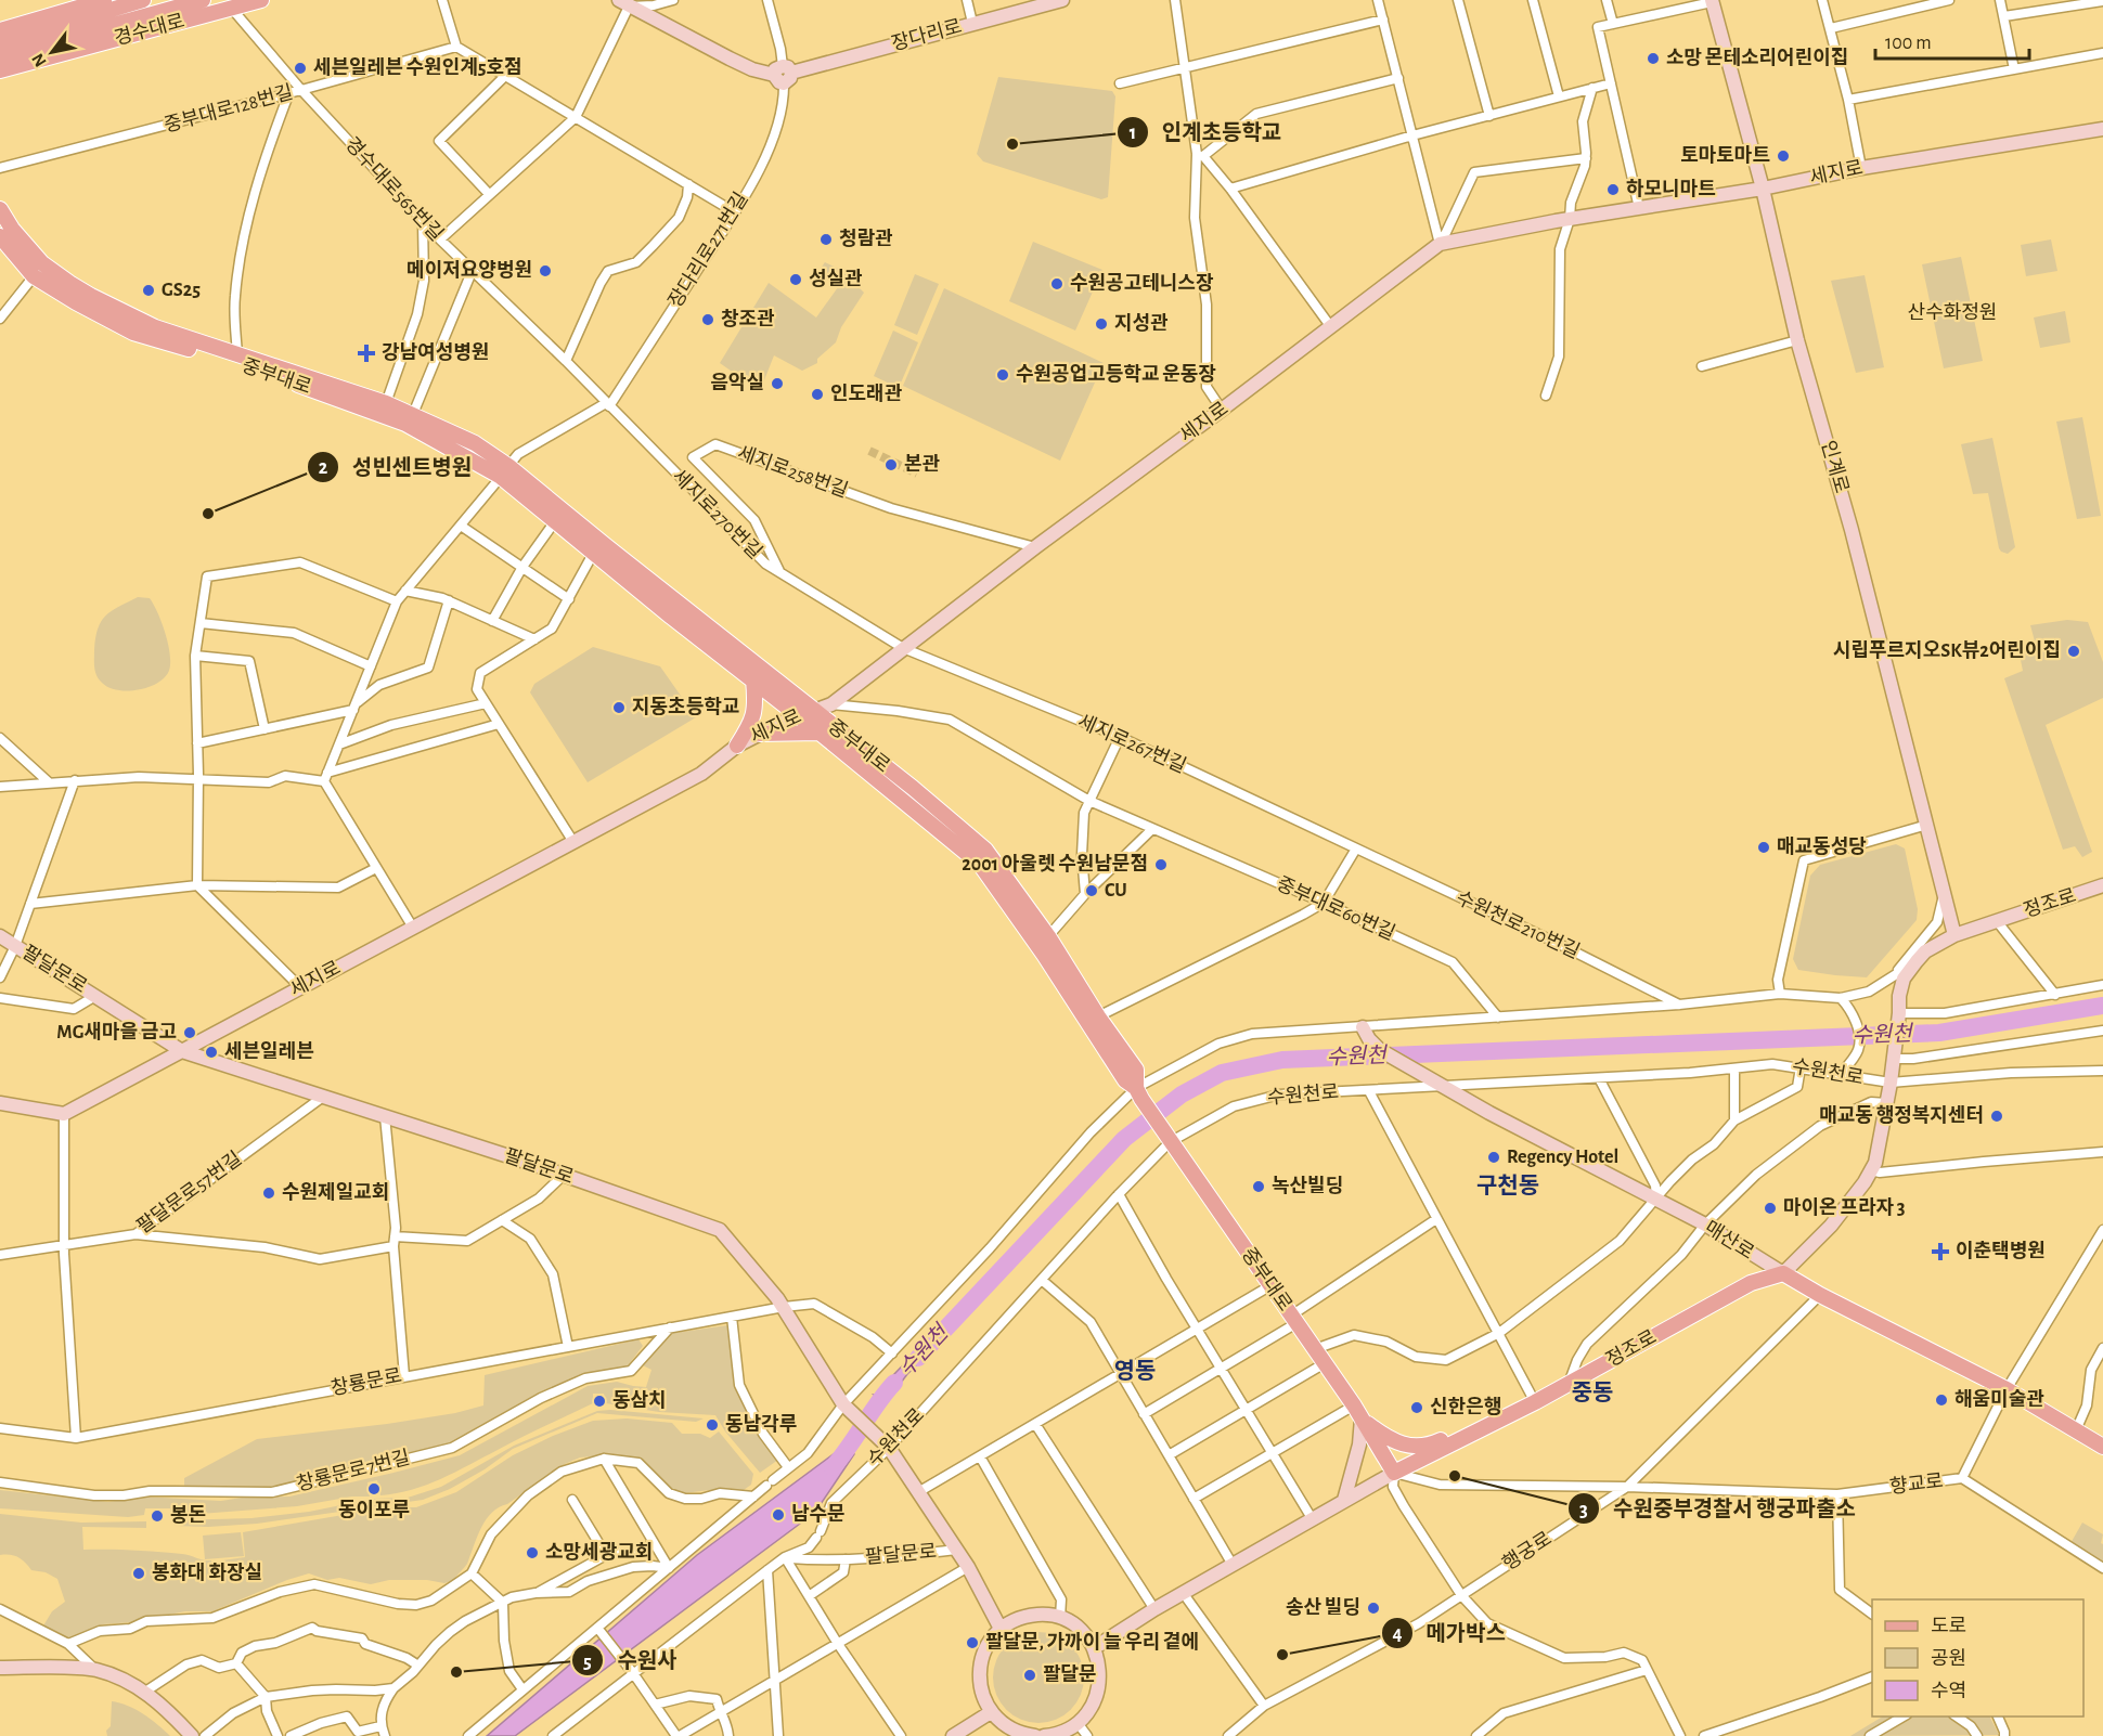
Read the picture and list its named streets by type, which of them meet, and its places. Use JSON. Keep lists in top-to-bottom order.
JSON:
{
  "streets": {
    "main road": [
      "경수대로",
      "중부대로",
      "정조로",
      "매산로"
    ],
    "street": [
      "장다리로",
      "중부대로128번길",
      "세지로",
      "경수대로565번길",
      "장다리로271번길",
      "인계로",
      "세지로258번길",
      "세지로270번길",
      "세지로267번길",
      "중부대로60번길",
      "수원천로210번길",
      "팔달문로",
      "수원천로",
      "팔달문로57번길",
      "창룡문로",
      "창룡문로7번길",
      "향교로",
      "행궁로"
    ]
  },
  "crossings": [
    ["경수대로", "경수대로565번길"],
    ["장다리로", "장다리로271번길"],
    ["중부대로128번길", "경수대로565번길"],
    ["세지로", "중부대로"],
    ["세지로", "인계로"],
    ["세지로", "세지로258번길"],
    ["세지로", "세지로270번길"],
    ["세지로", "세지로267번길"],
    ["세지로", "중부대로60번길"],
    ["세지로", "팔달문로"],
    ["경수대로565번길", "장다리로271번길"],
    ["경수대로565번길", "세지로270번길"],
    ["장다리로271번길", "세지로270번길"],
    ["중부대로", "정조로"],
    ["중부대로", "수원천로"],
    ["중부대로", "향교로"],
    ["인계로", "정조로"],
    ["세지로258번길", "세지로270번길"],
    ["세지로270번길", "세지로267번길"],
    ["세지로267번길", "수원천로210번길"],
    ["정조로", "수원천로"],
    ["정조로", "매산로"],
    ["정조로", "향교로"],
    ["팔달문로", "수원천로"],
    ["팔달문로", "팔달문로57번길"],
    ["팔달문로", "창룡문로"],
    ["수원천로", "매산로"],
    ["매산로", "행궁로"],
    ["창룡문로", "창룡문로7번길"],
    ["향교로", "행궁로"]
  ],
  "districts": ["구천동", "영동", "중동"],
  "water": ["수원천"],
  "parks": ["산수화정원"],
  "places": {
    "other": [
      "소망 몬테소리어린이집",
      "세븐일레븐 수원인계5호점",
      "인계초등학교",
      "토마토마트",
      "하모니마트",
      "청람관",
      "메이저요양벙원",
      "성실관",
      "수원공고테니스장",
      "GS25",
      "창조관",
      "지성관",
      "수원공업고등학교 운동장",
      "음악실",
      "인도래관",
      "본관",
      "성빈센트병원",
      "시립푸르지오SK뷰2어린이집",
      "지동초등학교",
      "매교동성당",
      "2001 아울렛 수원남문점",
      "CU",
      "MG새마을 금고",
      "세븐일레븐",
      "매교동 행정복지센터",
      "Regency Hotel",
      "녹산빌딩",
      "수원제일교회",
      "마이온 프라자 3",
      "해움미술관",
      "동삼치",
      "신한은행",
      "동남각루",
      "수원중부경찰서 행궁파출소",
      "동이포루",
      "남수문",
      "봉돈",
      "소망세광교회",
      "봉화대 화장실",
      "송산 빌딩",
      "팔달문, 가까이 늘 우리 곁에",
      "메가박스",
      "수원사",
      "팔달문"
    ],
    "health": ["강남여성병원", "이춘택병원"]
  },
  "legend": ["도로", "공원", "수역"],
  "scale_bar": "100 m",
  "north": "bottom left"
}
